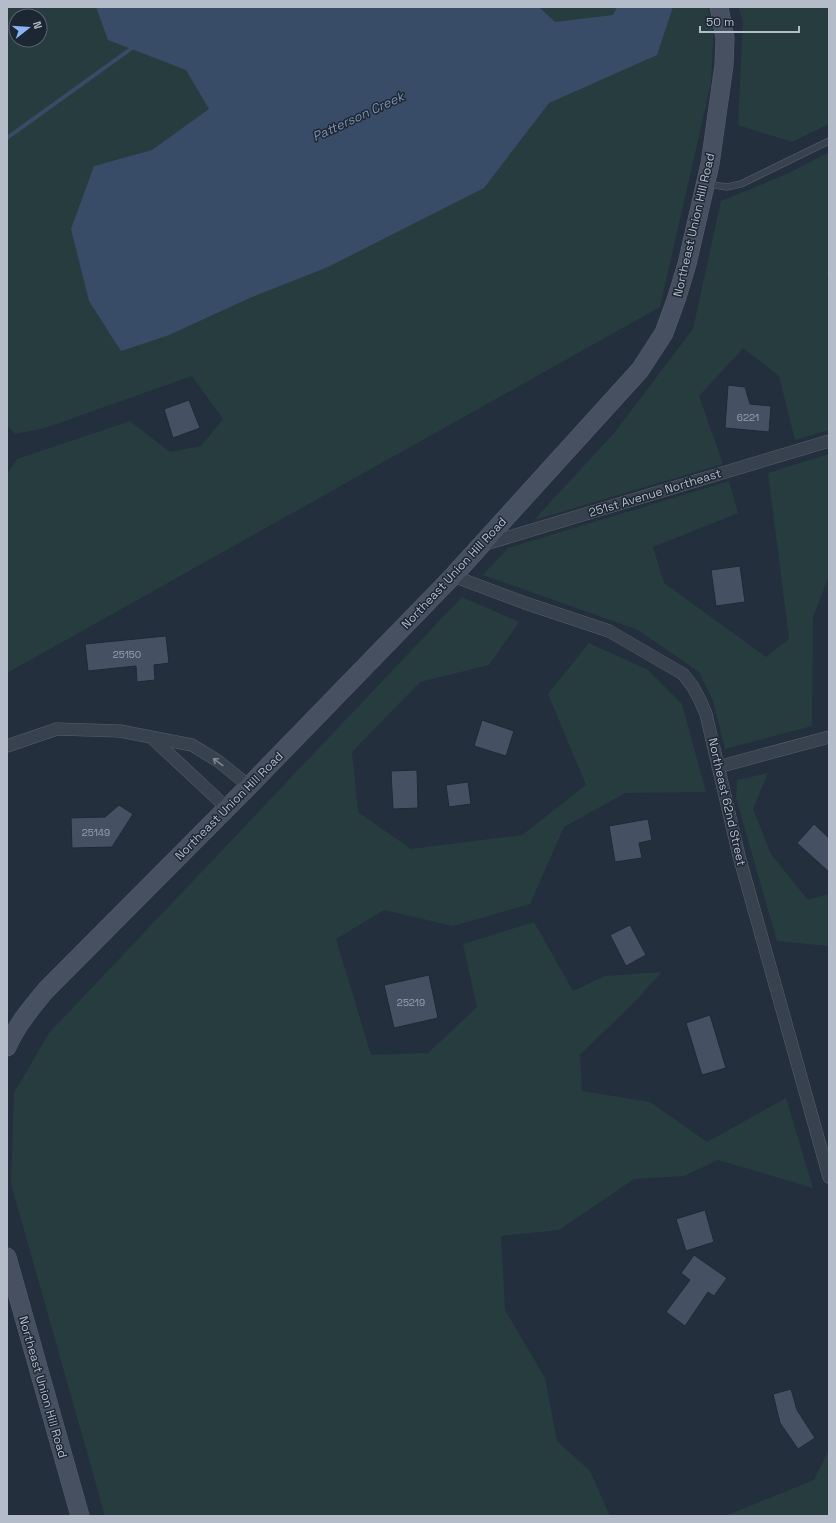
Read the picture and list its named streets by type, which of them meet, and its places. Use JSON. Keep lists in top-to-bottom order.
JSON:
{
  "streets": {
    "street": ["Northeast Union Hill Road", "251st Avenue Northeast", "Northeast 62nd Street"]
  },
  "crossings": [
    ["Northeast Union Hill Road", "251st Avenue Northeast"],
    ["Northeast Union Hill Road", "Northeast 62nd Street"]
  ],
  "water": ["Patterson Creek"],
  "house_numbers": [
    "6221",
    "25150",
    "25149",
    "25219"
  ],
  "scale_bar": "50 m",
  "north": "right"
}
